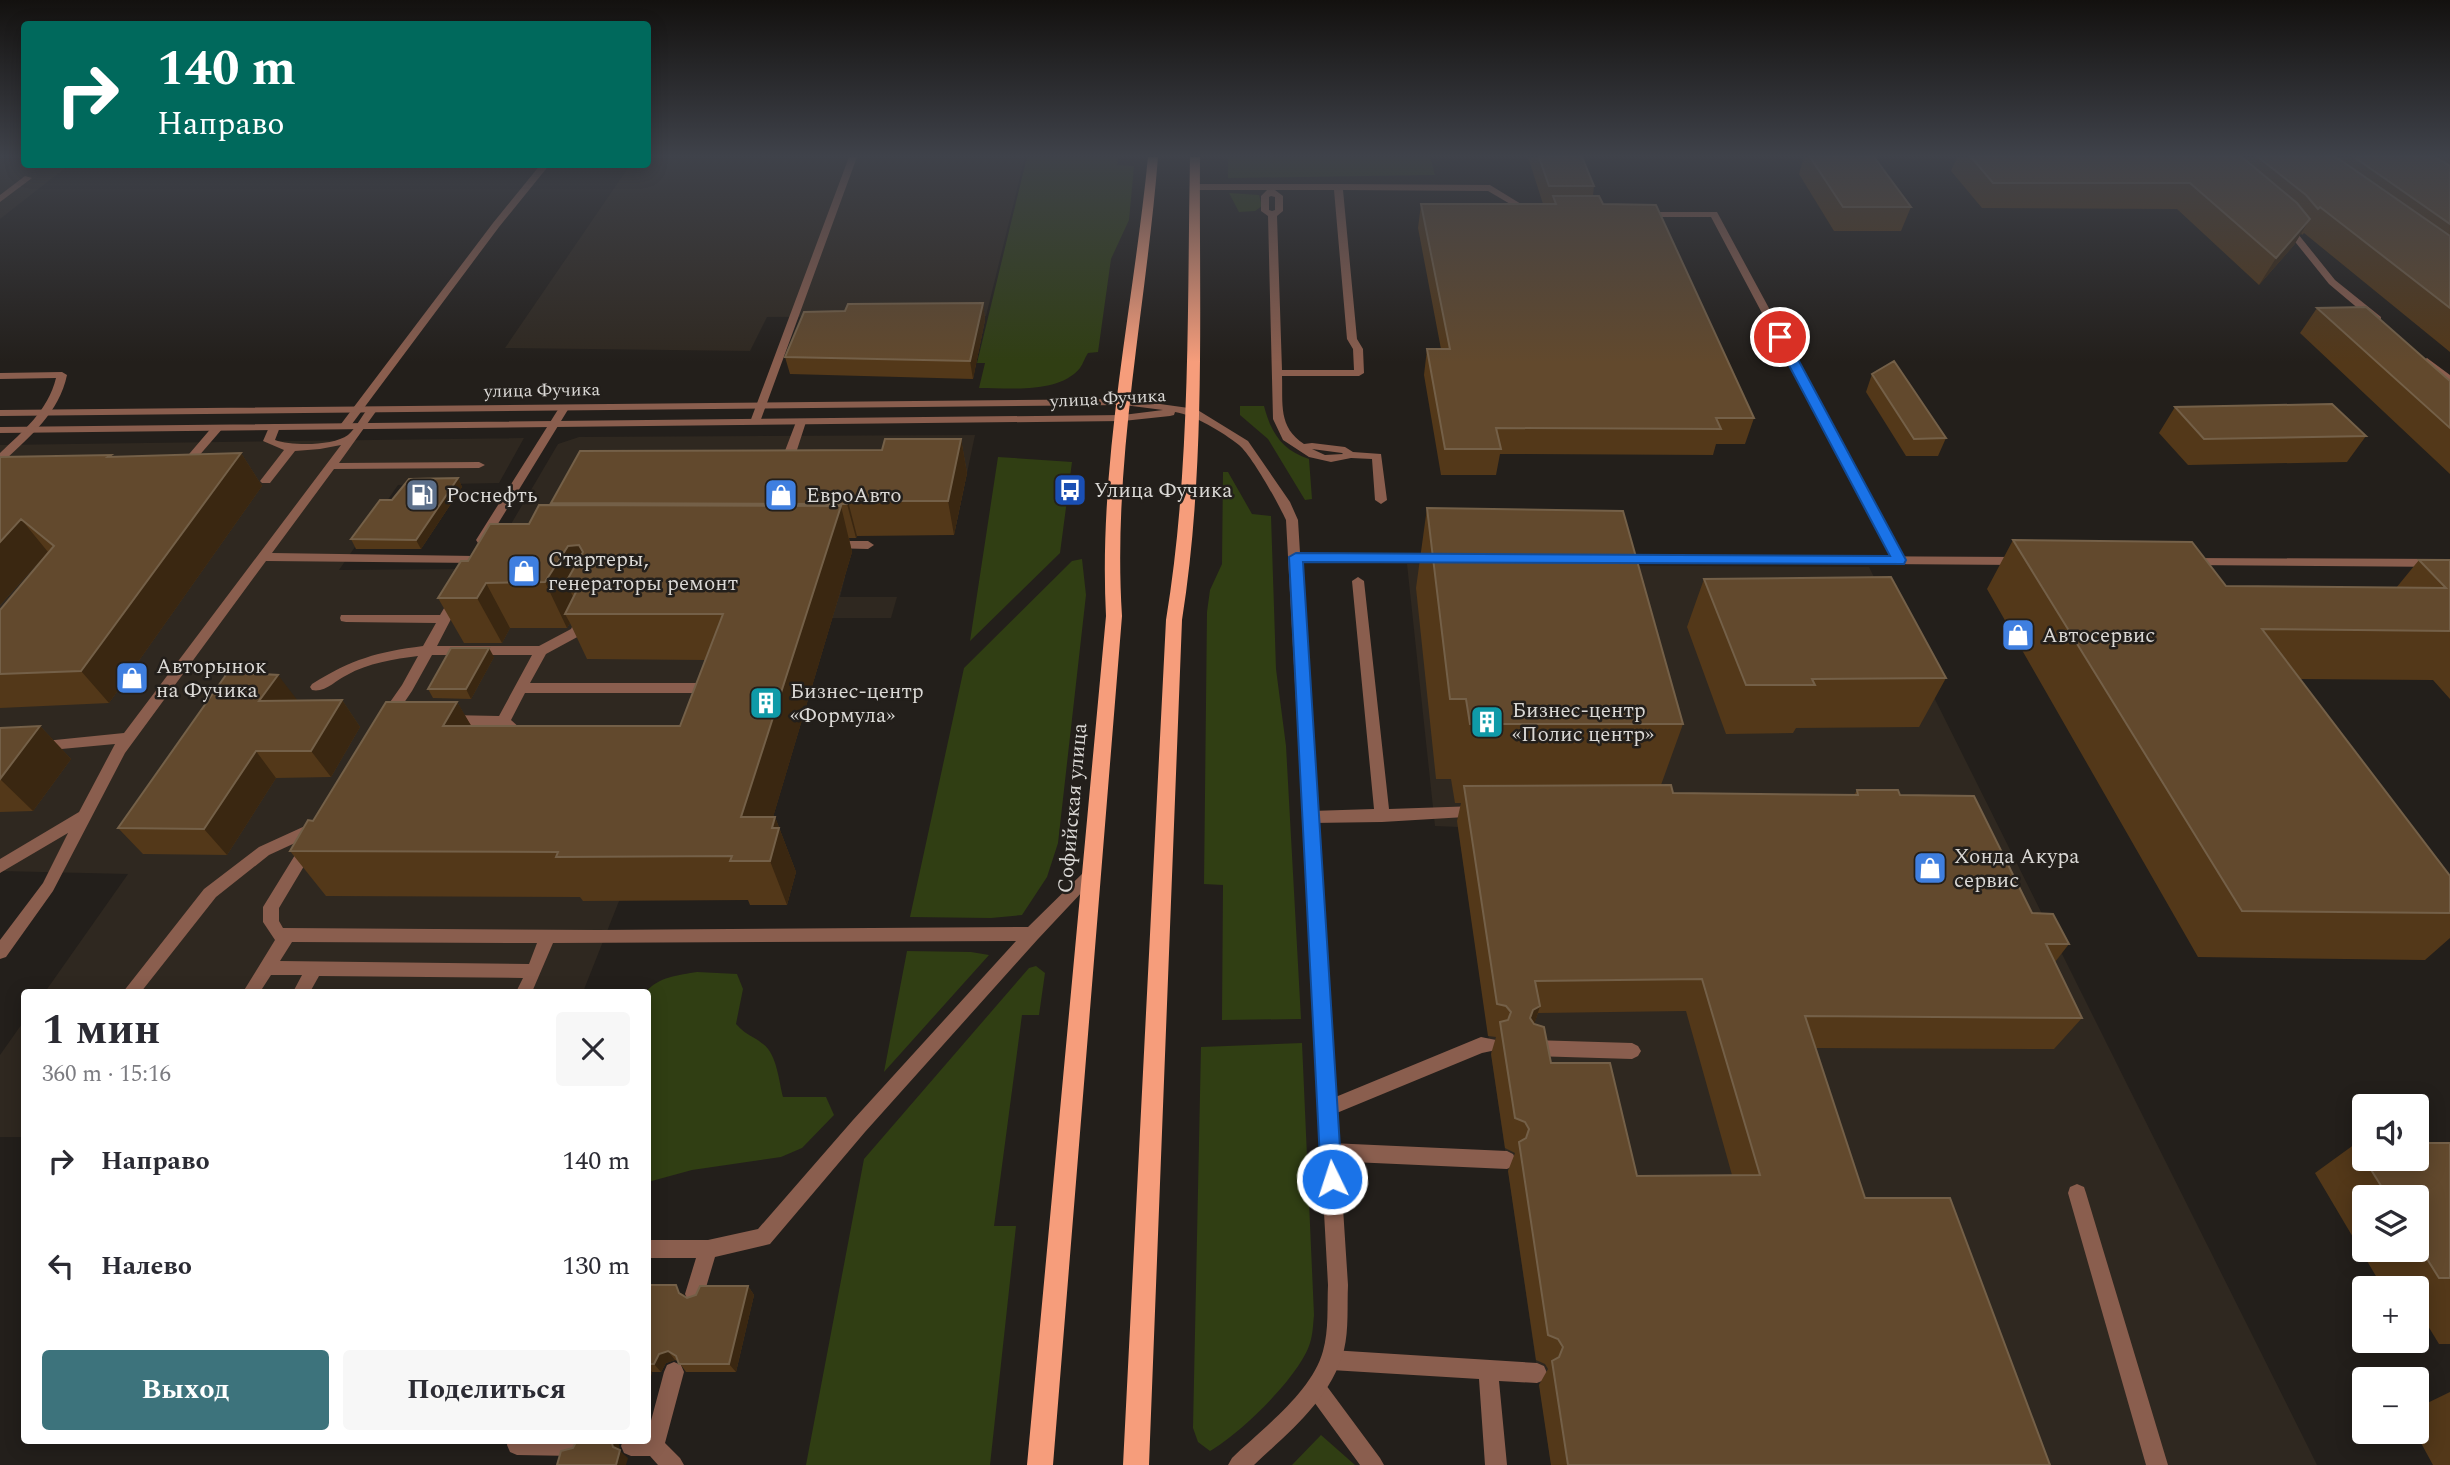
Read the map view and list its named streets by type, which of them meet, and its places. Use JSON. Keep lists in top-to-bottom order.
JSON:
{
  "streets": {
    "main road": ["Софийская улица"],
    "street": ["улица Фучика"]
  },
  "crossings": [
    ["улица Фучика", "Софийская улица"]
  ],
  "places": {
    "bus stop": ["Улица Фучика"],
    "fuel station": ["Роснефть"],
    "shop": [
      "ЕвроАвто",
      "Стартеры, генераторы ремонт",
      "Автосервис",
      "Авторынок на Фучика",
      "Хонда Акура сервис"
    ],
    "building": ["Бизнес-центр «Формула»", "Бизнес-центр «Полис центр»"]
  },
  "page": {
    "turn": ["140 m", "Направо"],
    "heading": ["1 мин", "360 m · 15:16"],
    "map_buttons": ["+", "−"],
    "list": [
      {
        "name": "Направо",
        "value": "140 m"
      },
      {
        "name": "Налево",
        "value": "130 m"
      }
    ],
    "buttons": ["Выход", "Поделиться"]
  }
}
